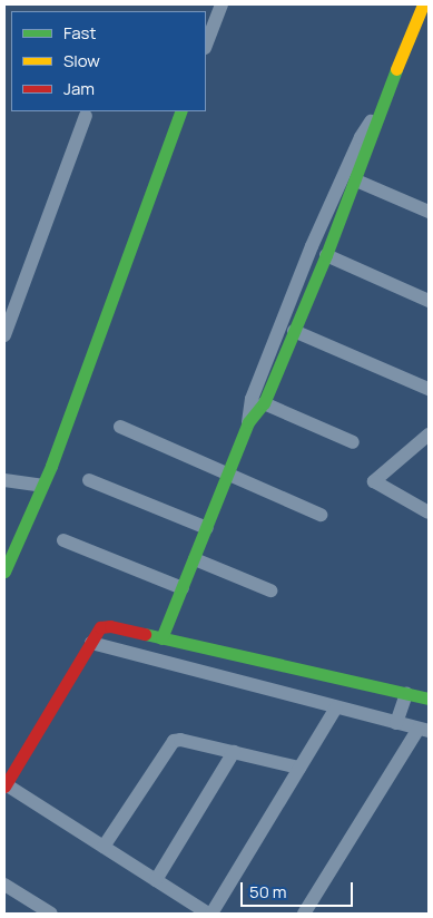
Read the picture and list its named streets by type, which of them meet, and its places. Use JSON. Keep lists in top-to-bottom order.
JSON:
{
  "legend": ["Fast", "Slow", "Jam"],
  "scale_bar": "50 m"
}
